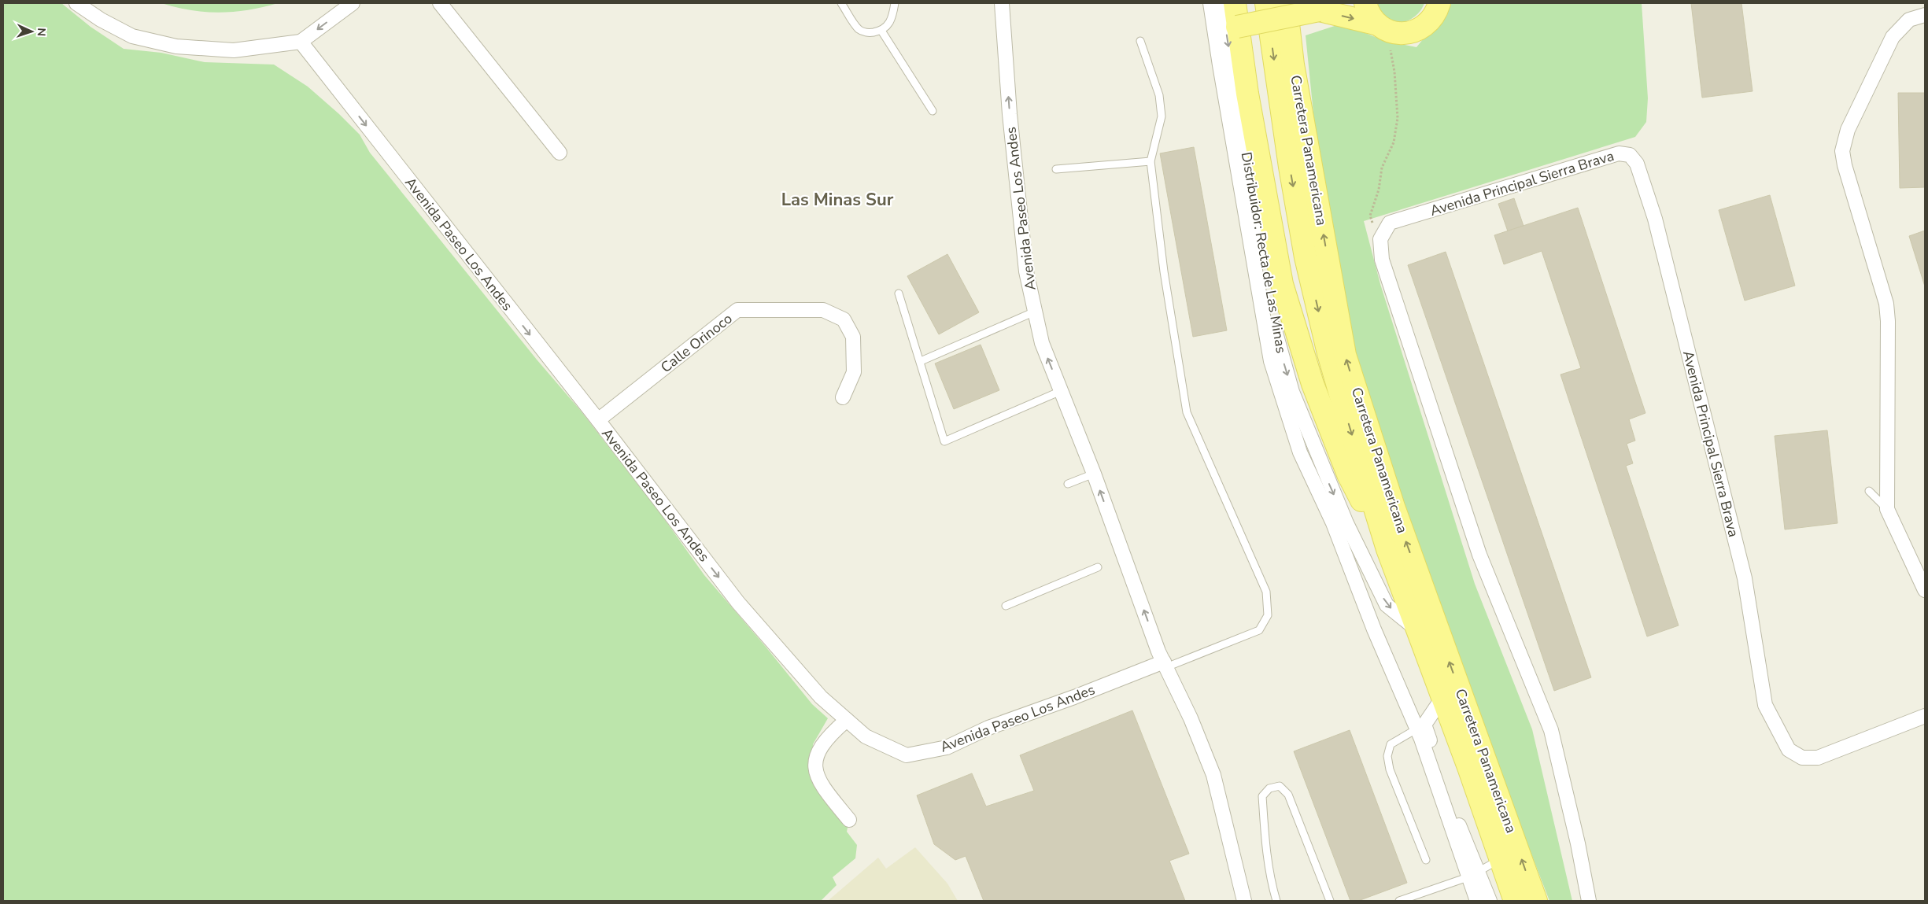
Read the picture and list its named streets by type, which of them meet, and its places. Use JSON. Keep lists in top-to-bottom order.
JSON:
{
  "streets": {
    "main road": ["Carretera Panamericana"],
    "street": [
      "Avenida Principal Sierra Brava",
      "Avenida Paseo Los Andes",
      "Distribuidor: Recta de Las Minas",
      "Calle Orinoco"
    ]
  },
  "crossings": [
    ["Carretera Panamericana", "Distribuidor: Recta de Las Minas"],
    ["Avenida Paseo Los Andes", "Calle Orinoco"]
  ],
  "districts": ["Las Minas Sur"],
  "north": "right"
}
